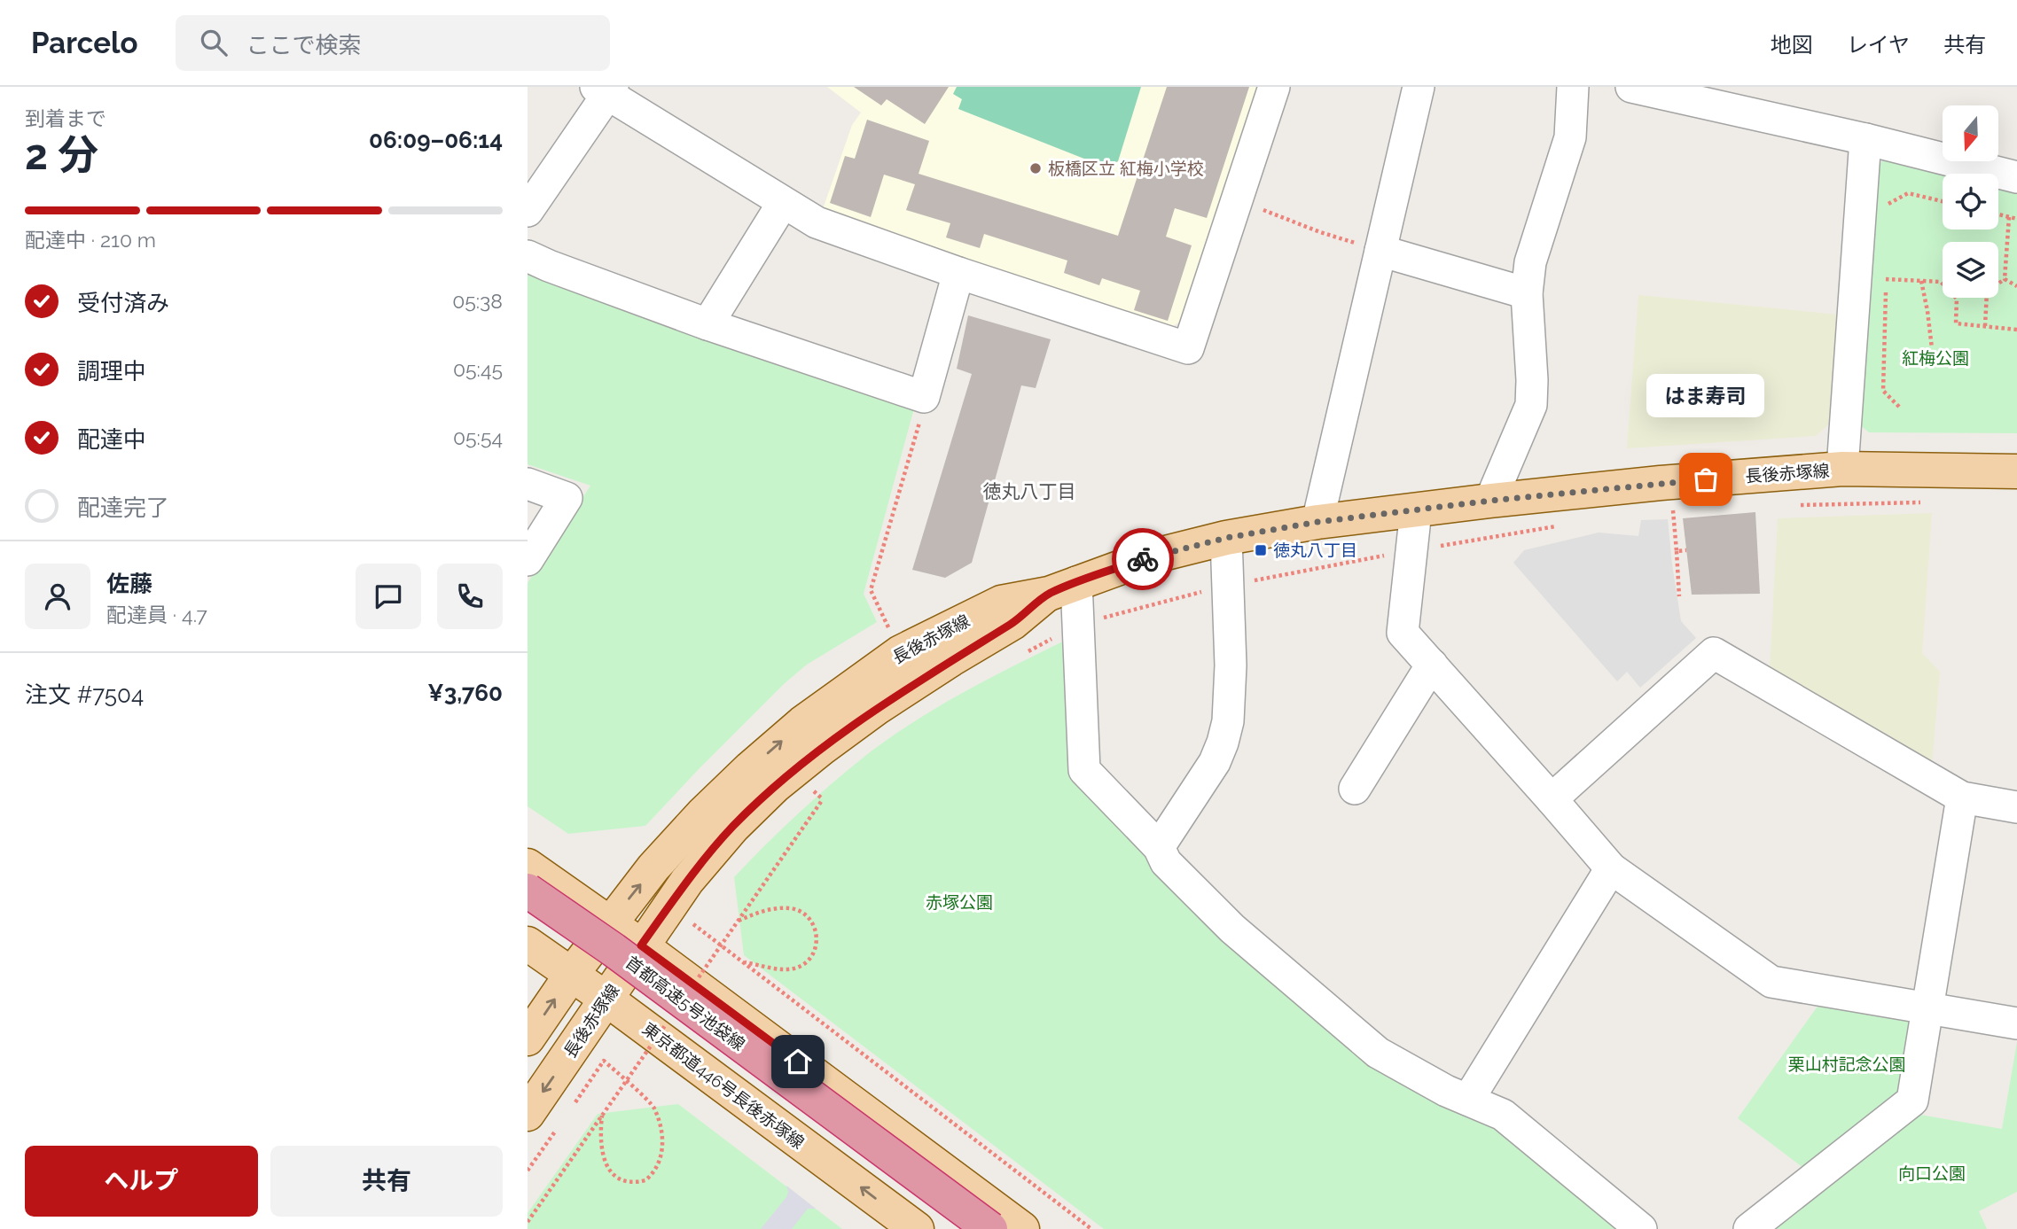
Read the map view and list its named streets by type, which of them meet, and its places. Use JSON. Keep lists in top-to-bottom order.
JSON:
{
  "streets": {
    "highway": ["首都高速5号池袋線"],
    "main road": ["長後赤塚線", "東京都道446号長後赤塚線"]
  },
  "crossings": [
    ["長後赤塚線", "東京都道446号長後赤塚線"]
  ],
  "districts": ["徳丸八丁目"],
  "parks": [
    "紅梅公園",
    "赤塚公園",
    "栗山村記念公園",
    "向口公園"
  ],
  "places": {
    "other": ["板橋区立 紅梅小学校", "はま寿司"],
    "transit": ["徳丸八丁目"]
  },
  "north": "bottom",
  "page": {
    "header": "Parcelo",
    "search": "ここで検索",
    "nav": ["地図", "レイヤ", "共有"],
    "heading": ["2 分", "到着まで", "06:09–06:14"],
    "panel": [
      "佐藤",
      "配達員 · 4.7",
      "注文 #7504",
      "¥3,760"
    ],
    "bar": "配達中 · 210 m",
    "list": [
      ["受付済み", "05:38"],
      ["調理中", "05:45"],
      ["配達中", "05:54"],
      "配達完了"
    ],
    "bubble": "はま寿司",
    "buttons": ["ヘルプ", "共有"]
  }
}
